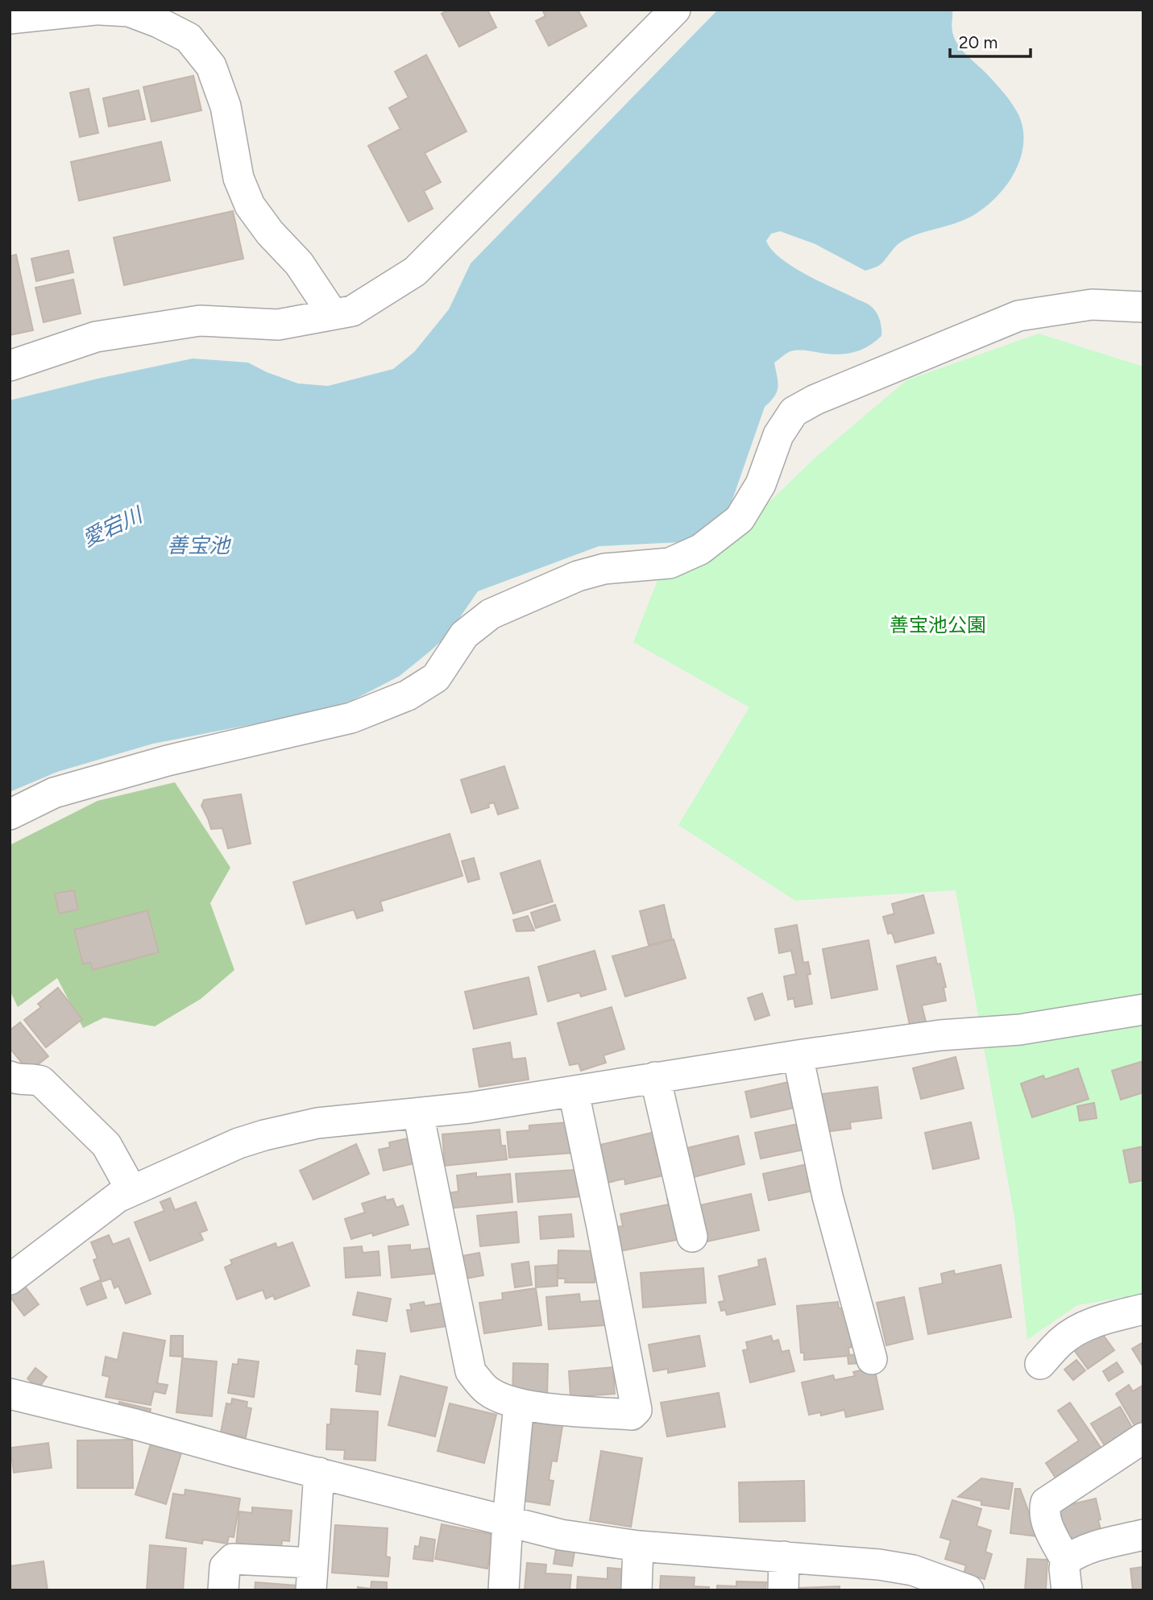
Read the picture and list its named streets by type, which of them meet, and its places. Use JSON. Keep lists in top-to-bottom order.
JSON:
{
  "water": ["愛宕川", "善宝池"],
  "parks": ["善宝池公園"],
  "scale_bar": "20 m"
}
